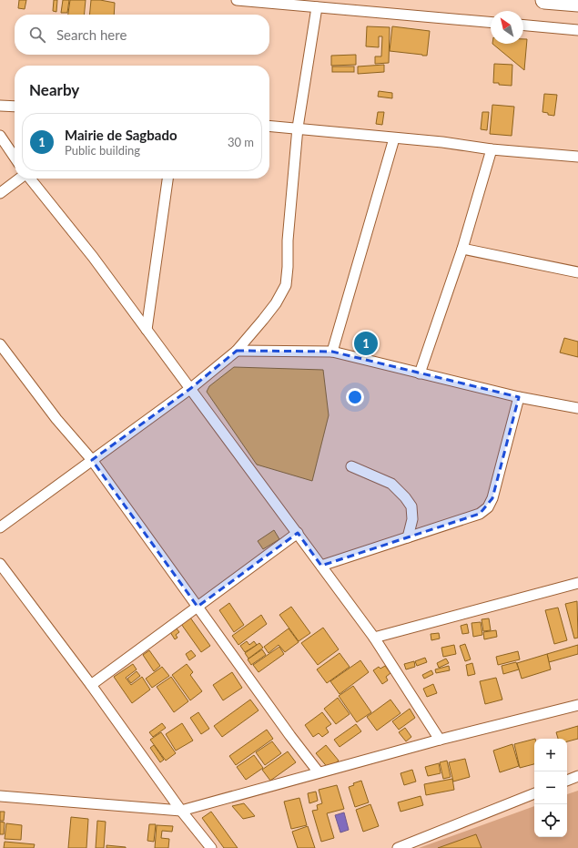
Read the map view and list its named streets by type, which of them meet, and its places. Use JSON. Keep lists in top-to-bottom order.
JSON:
{
  "north": "top left",
  "page": {
    "search": "Search here",
    "heading": "Nearby",
    "list": [
      {
        "mark": "1",
        "name": "Mairie de Sagbado",
        "note": "Public building",
        "value": "30 m"
      }
    ],
    "pins": "1",
    "map_buttons": ["+", "−"]
  }
}
